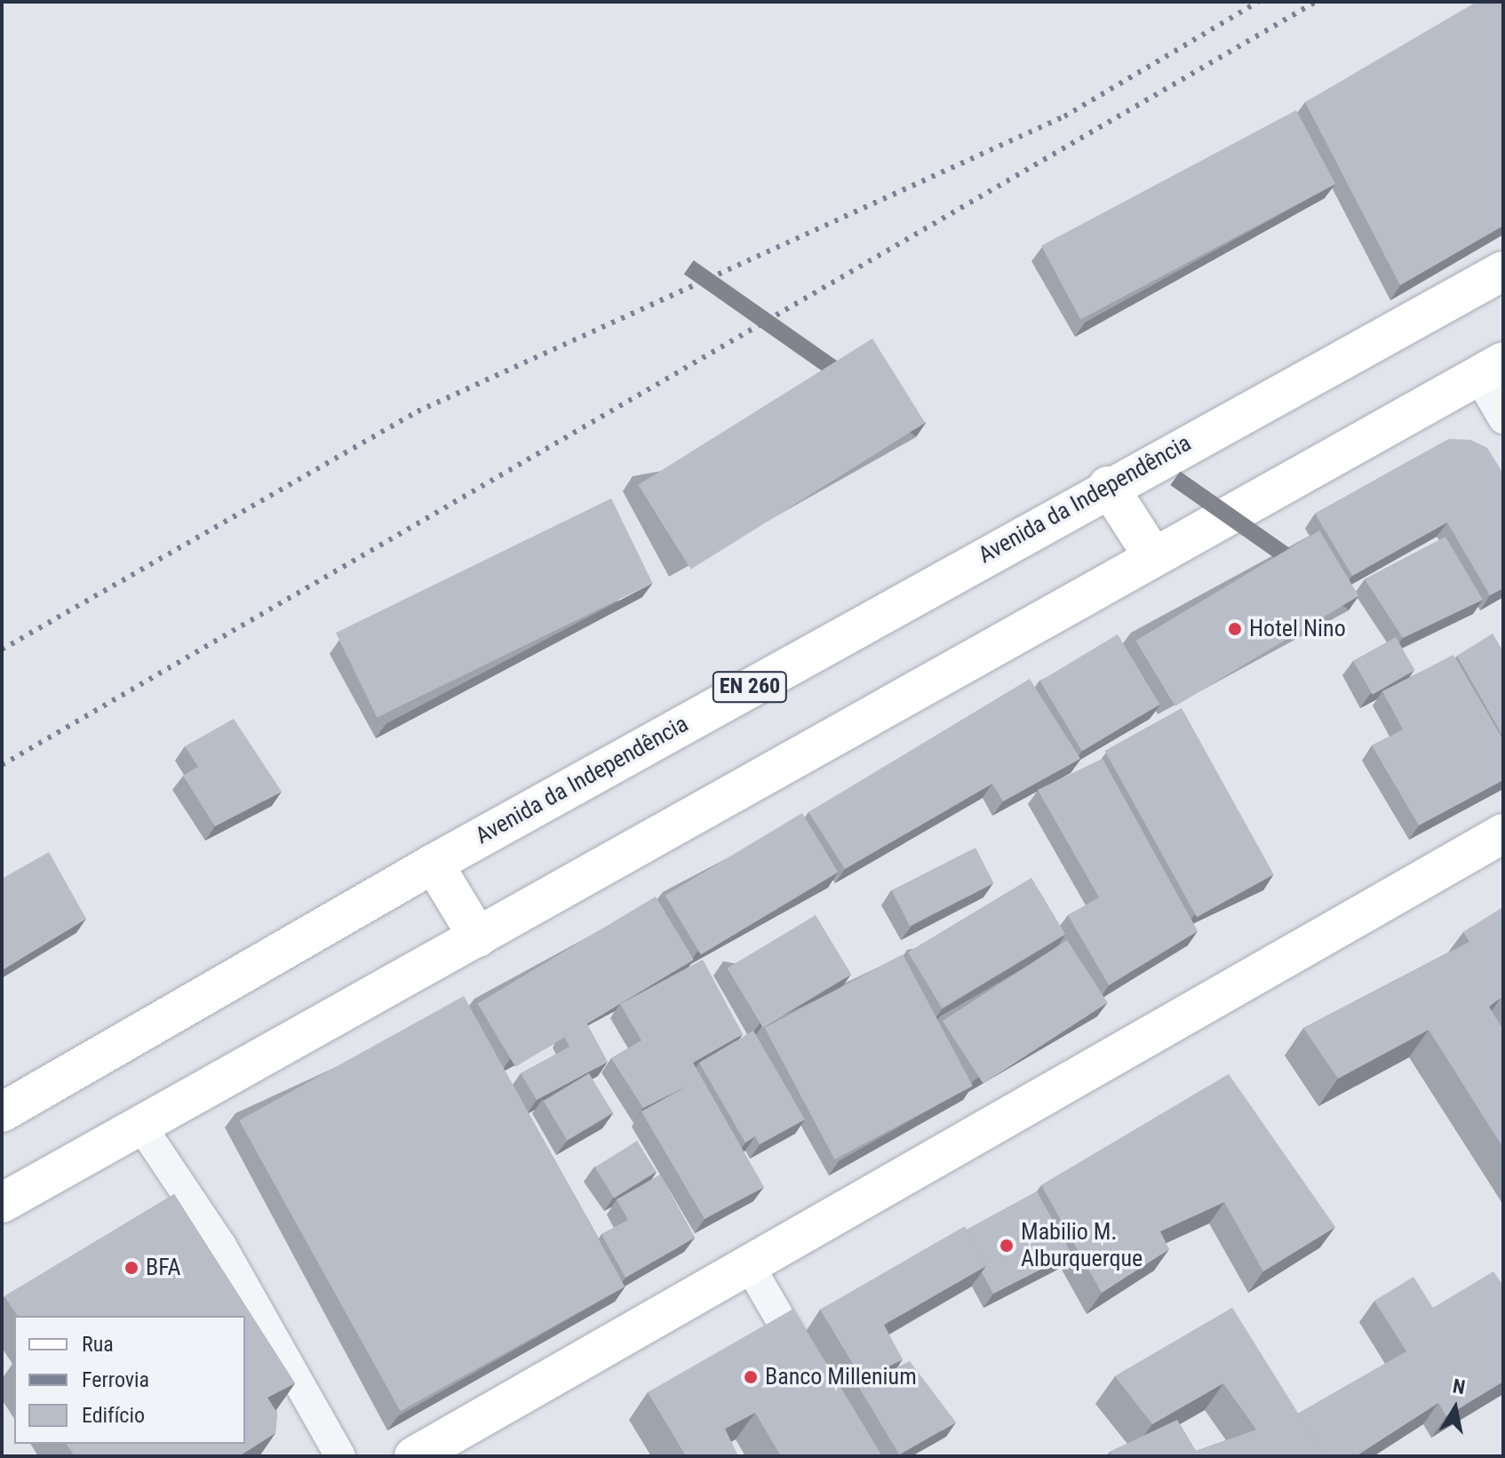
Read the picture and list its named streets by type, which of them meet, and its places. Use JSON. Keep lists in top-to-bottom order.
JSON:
{
  "streets": {
    "main road": ["Avenida da Independência", "EN 260"]
  },
  "places": [
    "Hotel Nino",
    "Mabilio M. Alburquerque",
    "BFA",
    "Banco Millenium"
  ],
  "legend": ["Rua", "Ferrovia", "Edifício"],
  "north": "top"
}
